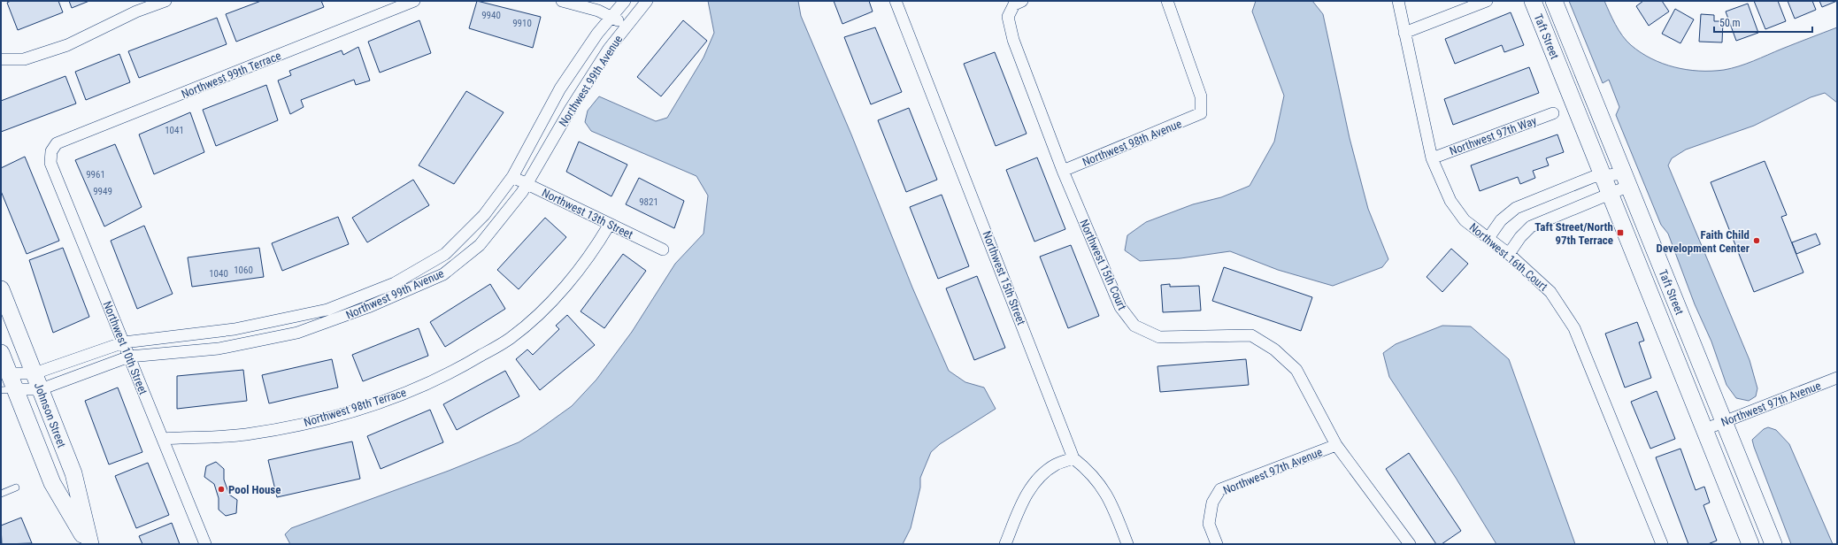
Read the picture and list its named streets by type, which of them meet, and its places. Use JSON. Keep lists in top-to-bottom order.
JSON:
{
  "streets": {
    "street": [
      "Taft Street",
      "Northwest 99th Terrace",
      "Northwest 99th Avenue",
      "Northwest 97th Way",
      "Northwest 98th Avenue",
      "Northwest 13th Street",
      "Northwest 16th Court",
      "Northwest 15th Court",
      "Northwest 15th Street",
      "Northwest 10th Street",
      "Northwest 97th Avenue",
      "Northwest 98th Terrace",
      "Johnson Street"
    ]
  },
  "crossings": [
    ["Taft Street", "Northwest 97th Avenue"],
    ["Northwest 99th Terrace", "Northwest 10th Street"],
    ["Northwest 99th Avenue", "Northwest 13th Street"],
    ["Northwest 99th Avenue", "Northwest 10th Street"],
    ["Northwest 99th Avenue", "Johnson Street"],
    ["Northwest 97th Way", "Northwest 16th Court"],
    ["Northwest 98th Avenue", "Northwest 15th Court"],
    ["Northwest 13th Street", "Northwest 98th Terrace"],
    ["Northwest 15th Court", "Northwest 97th Avenue"],
    ["Northwest 10th Street", "Northwest 98th Terrace"]
  ],
  "places": {
    "transit": ["Taft Street/North 97th Terrace"],
    "other": ["Faith Child Development Center", "Pool House"]
  },
  "house_numbers": [
    "9940",
    "9910",
    "1041",
    "9961",
    "9949",
    "9821",
    "1060",
    "1040"
  ],
  "scale_bar": "50 m"
}
